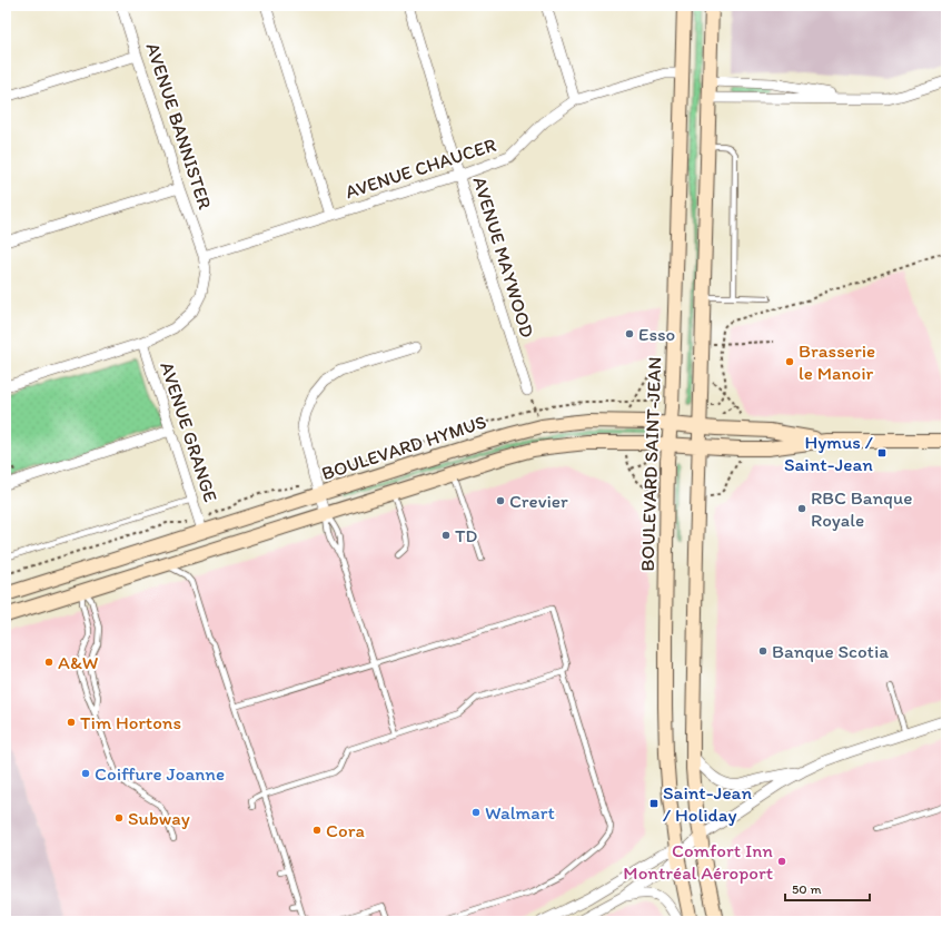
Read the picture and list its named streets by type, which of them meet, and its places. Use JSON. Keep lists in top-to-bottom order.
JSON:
{
  "streets": {
    "street": [
      "AVENUE BANNISTER",
      "AVENUE CHAUCER",
      "AVENUE MAYWOOD",
      "AVENUE GRANGE",
      "BOULEVARD HYMUS",
      "BOULEVARD SAINT-JEAN"
    ]
  },
  "crossings": [
    ["AVENUE BANNISTER", "AVENUE CHAUCER"],
    ["AVENUE BANNISTER", "AVENUE GRANGE"],
    ["AVENUE CHAUCER", "AVENUE MAYWOOD"],
    ["AVENUE CHAUCER", "BOULEVARD SAINT-JEAN"],
    ["AVENUE GRANGE", "BOULEVARD HYMUS"],
    ["BOULEVARD HYMUS", "BOULEVARD SAINT-JEAN"]
  ],
  "places": {
    "other": [
      "Esso",
      "Brasserie le Manoir",
      "Crevier",
      "RBC Banque Royale",
      "TD",
      "Banque Scotia",
      "A&W",
      "Tim Hortons",
      "Coiffure Joanne",
      "Walmart",
      "Subway",
      "Cora",
      "Comfort Inn Montréal Aéroport"
    ],
    "transit": ["Hymus / Saint-Jean", "Saint-Jean / Holiday"]
  },
  "scale_bar": "50 m"
}
